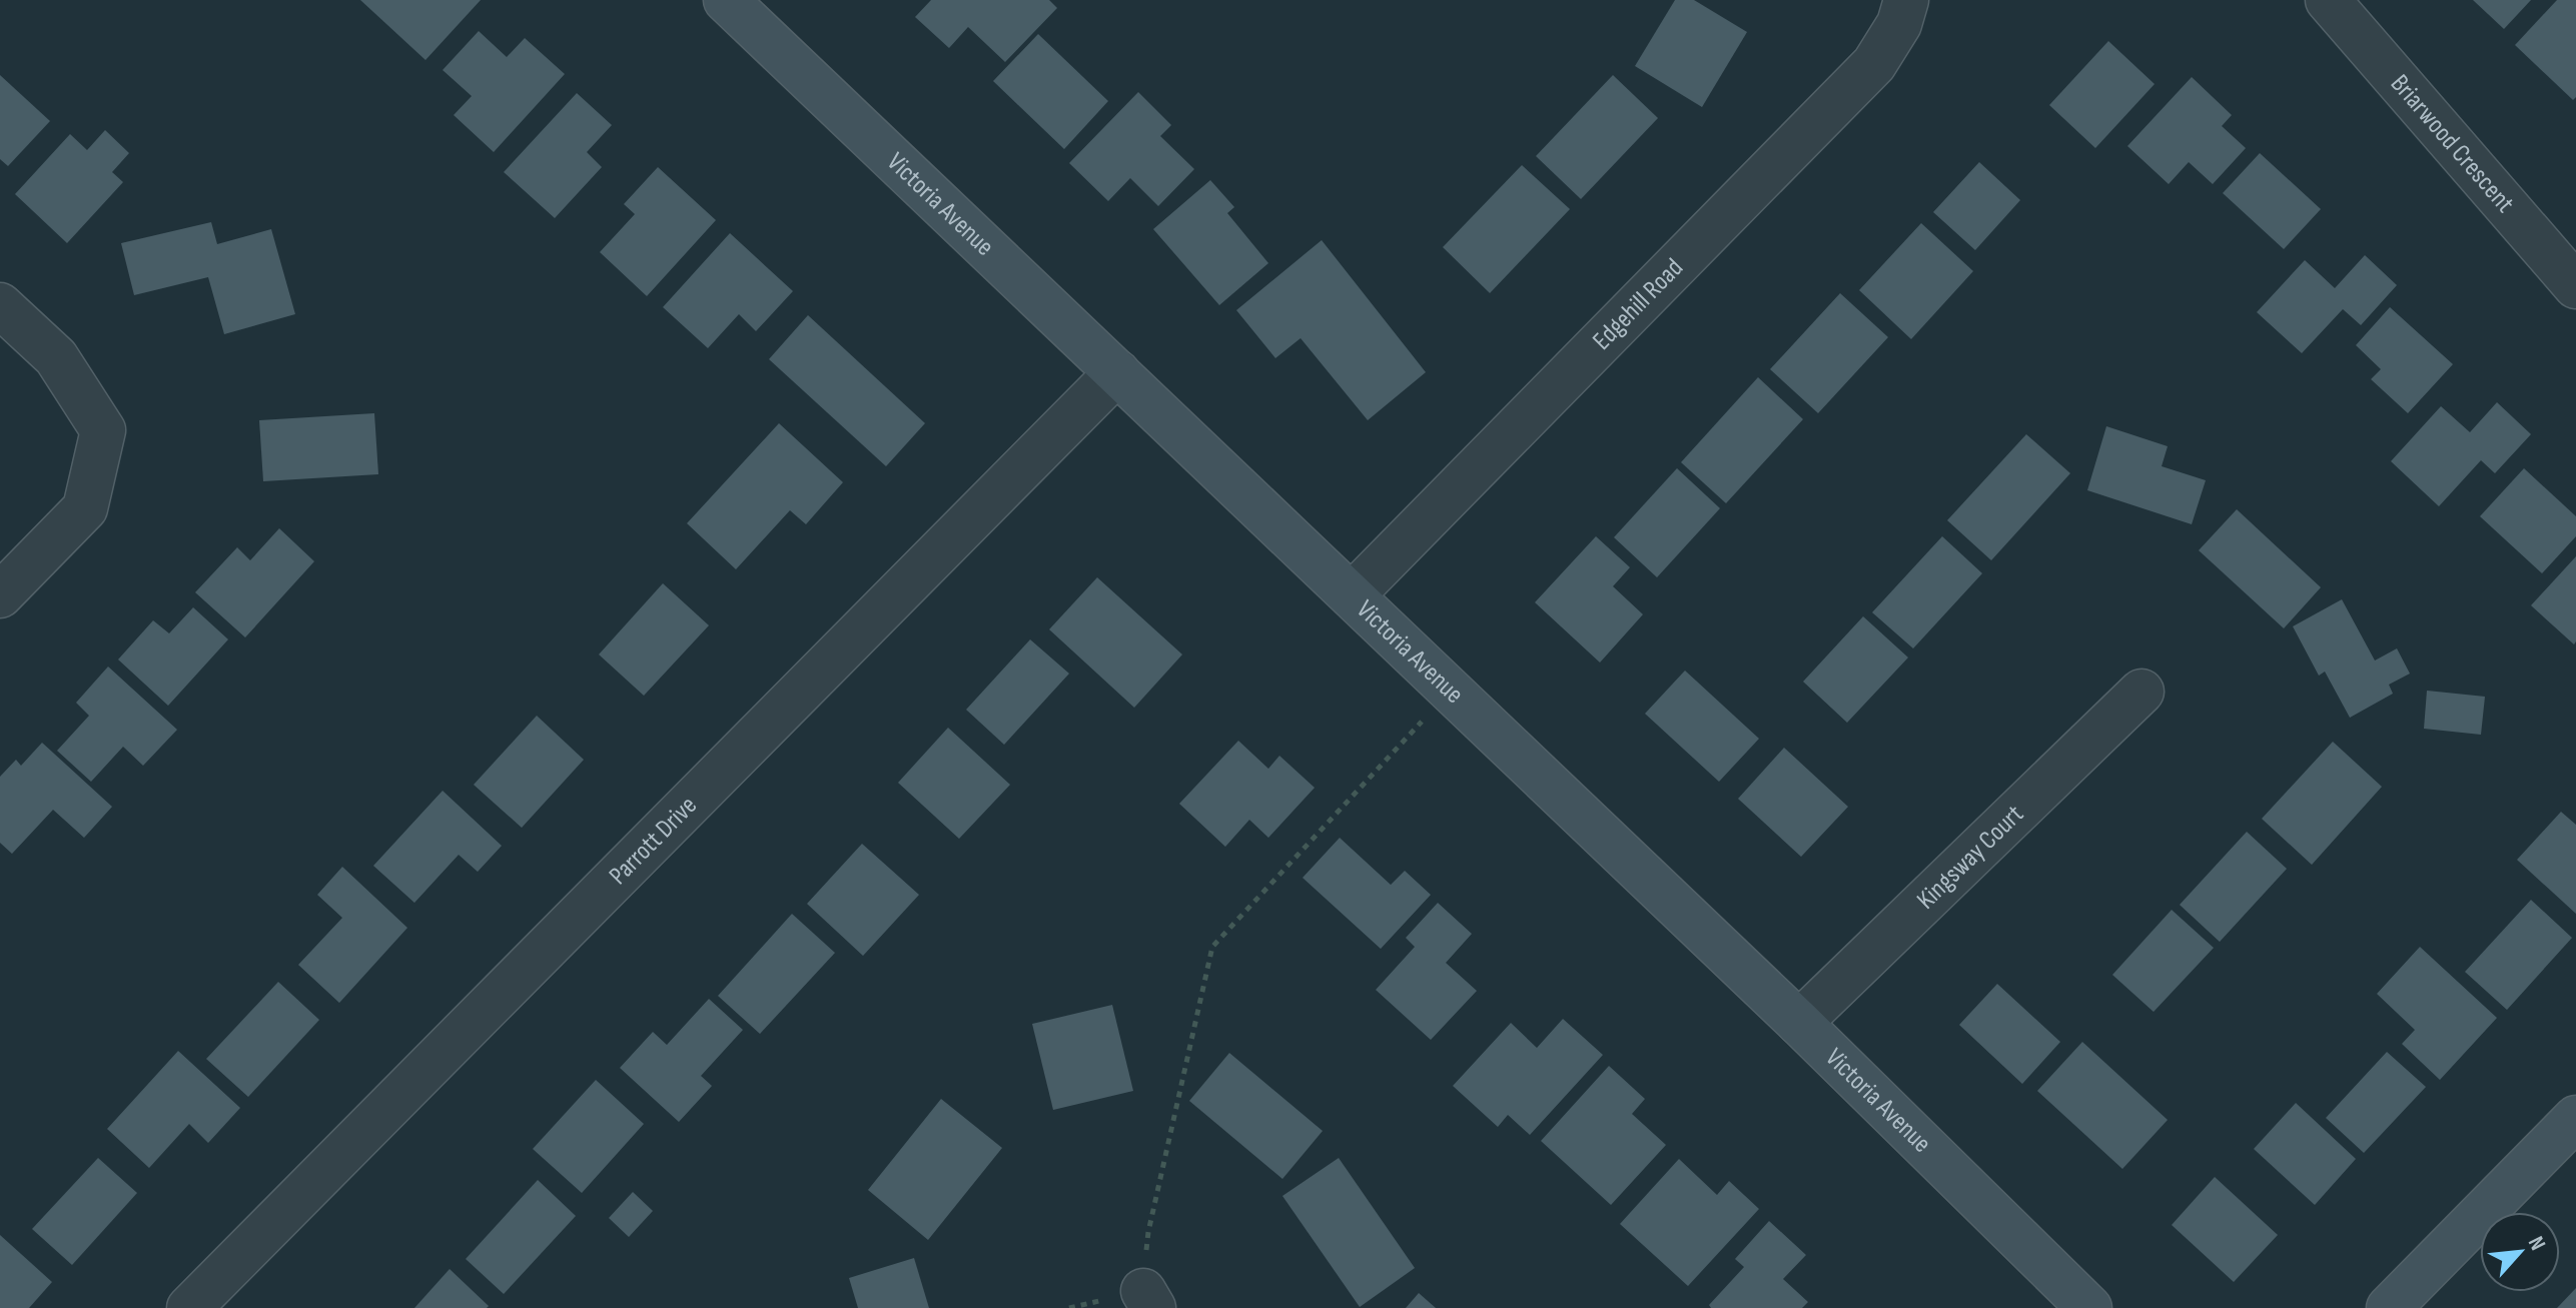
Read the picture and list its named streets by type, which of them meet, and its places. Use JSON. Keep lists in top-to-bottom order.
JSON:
{
  "streets": {
    "street": [
      "Briarwood Crescent",
      "Victoria Avenue",
      "Edgehill Road",
      "Parrott Drive",
      "Kingsway Court"
    ]
  },
  "crossings": [
    ["Victoria Avenue", "Edgehill Road"],
    ["Victoria Avenue", "Parrott Drive"],
    ["Victoria Avenue", "Kingsway Court"]
  ],
  "north": "top right"
}
